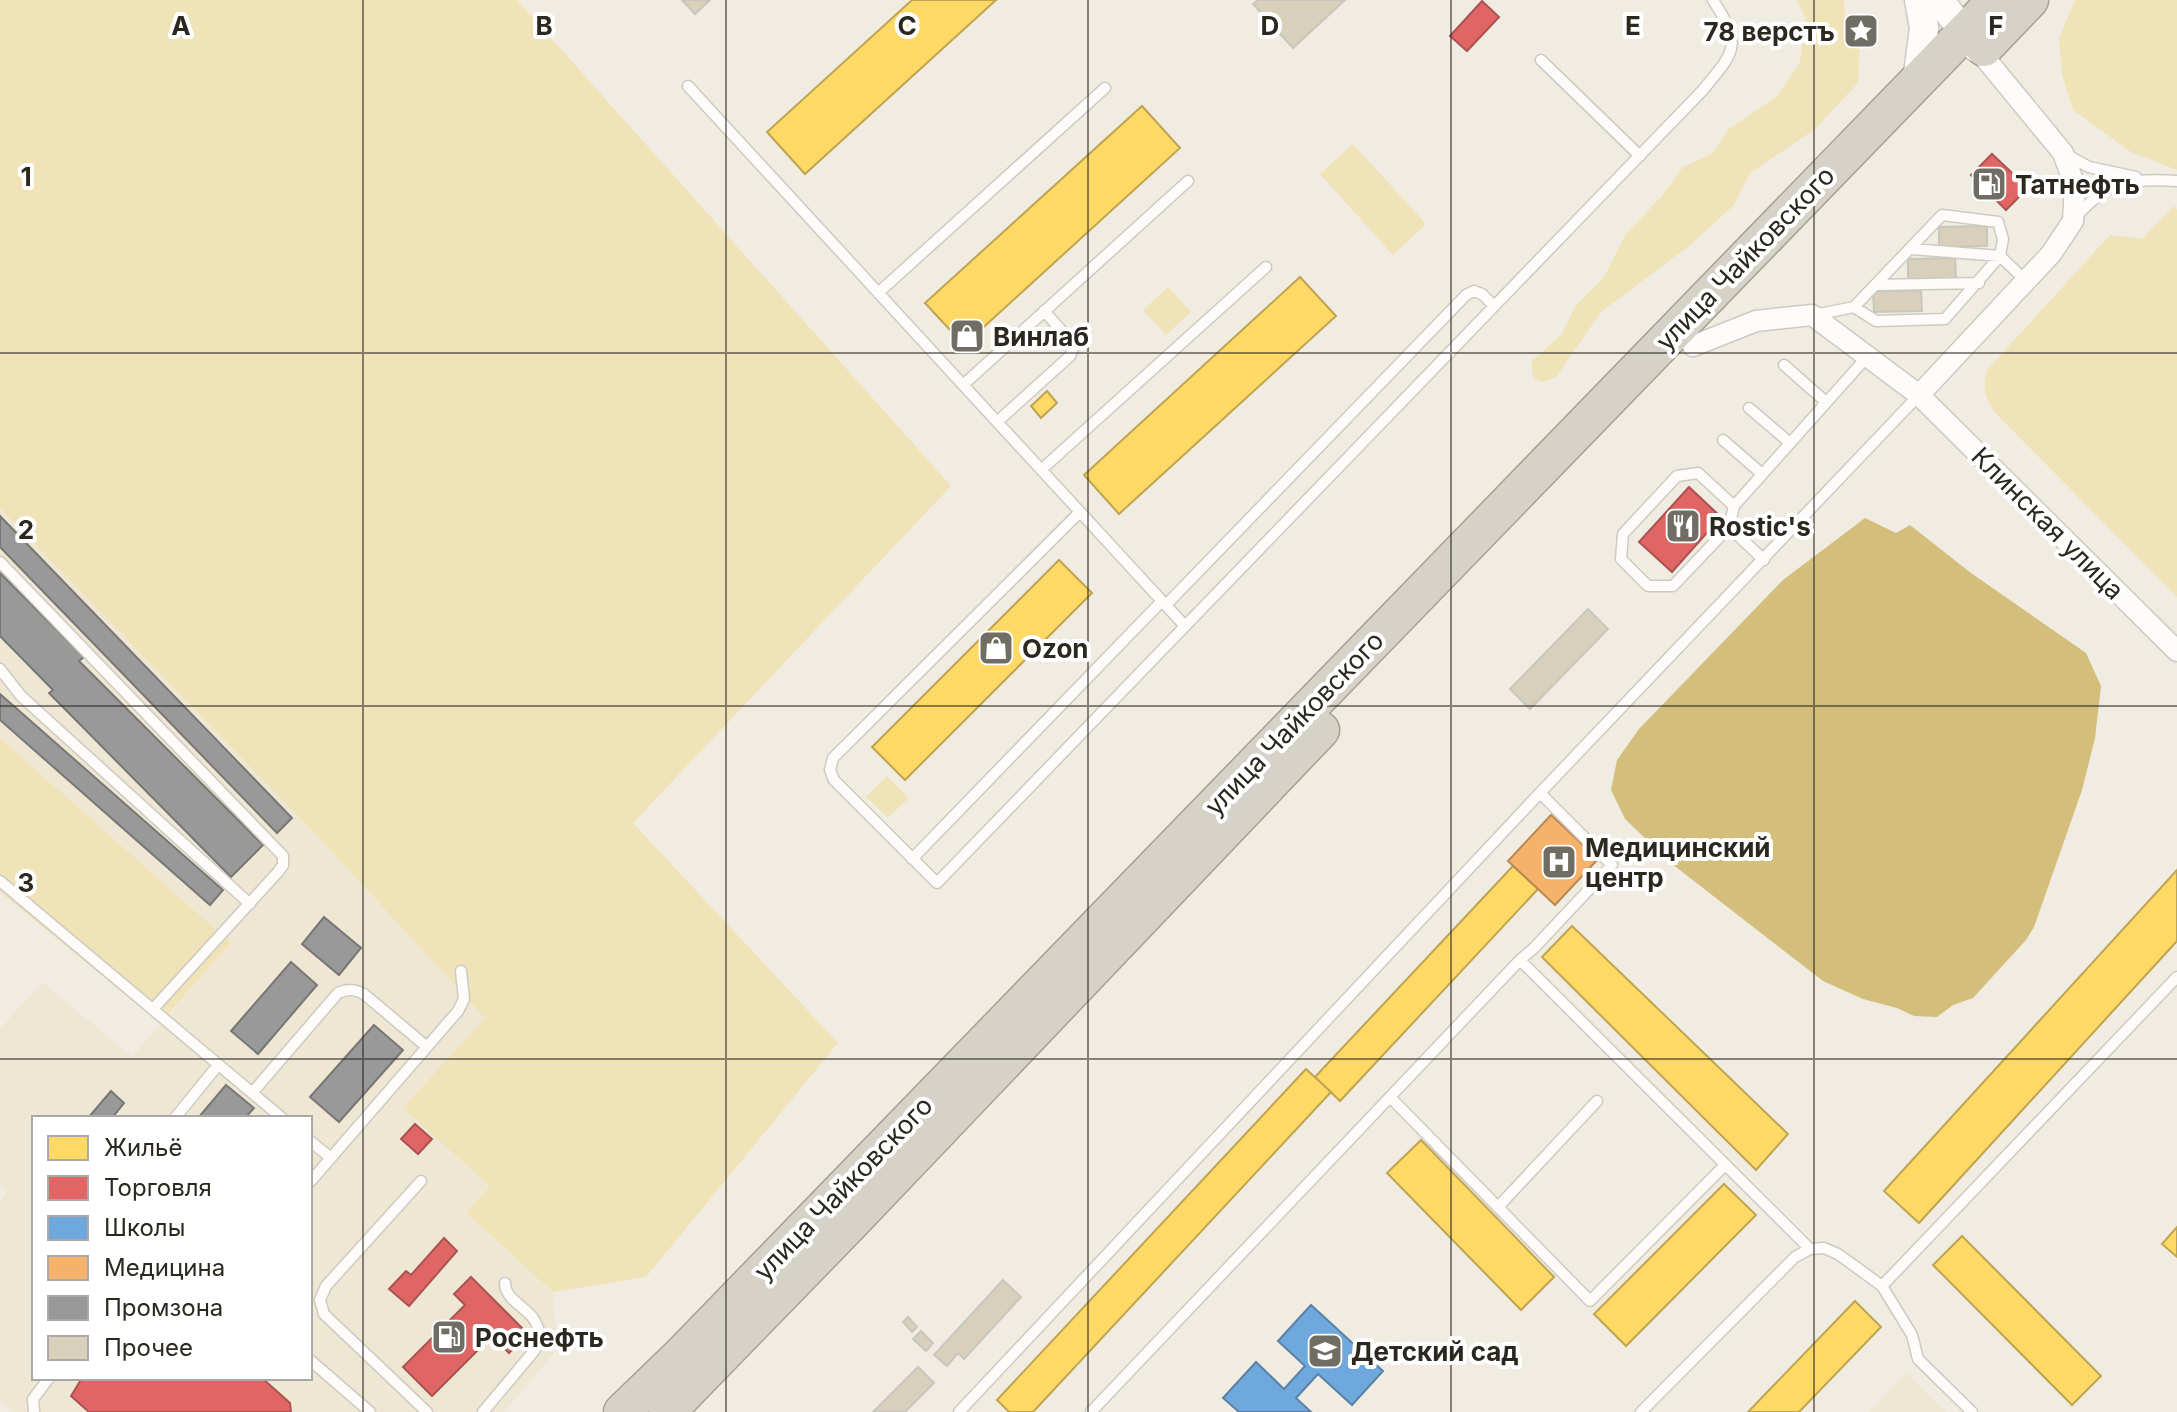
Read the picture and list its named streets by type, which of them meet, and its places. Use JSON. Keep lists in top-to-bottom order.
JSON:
{
  "streets": {
    "highway": ["улица Чайковского"],
    "street": ["Клинская улица"]
  },
  "places": {
    "place": ["78 верстъ"],
    "fuel station": ["Татнефть", "Роснефть"],
    "shop": ["Винлаб", "Ozon"],
    "restaurant": ["Rostic's"],
    "hospital": ["Медицинский центр"],
    "school or university": ["Детский сад"]
  },
  "legend": [
    "Жильё",
    "Торговля",
    "Школы",
    "Медицина",
    "Промзона",
    "Прочее"
  ],
  "grid": {
    "columns": [
      "A",
      "B",
      "C",
      "D",
      "E",
      "F"
    ],
    "rows": ["1", "2", "3"]
  }
}
